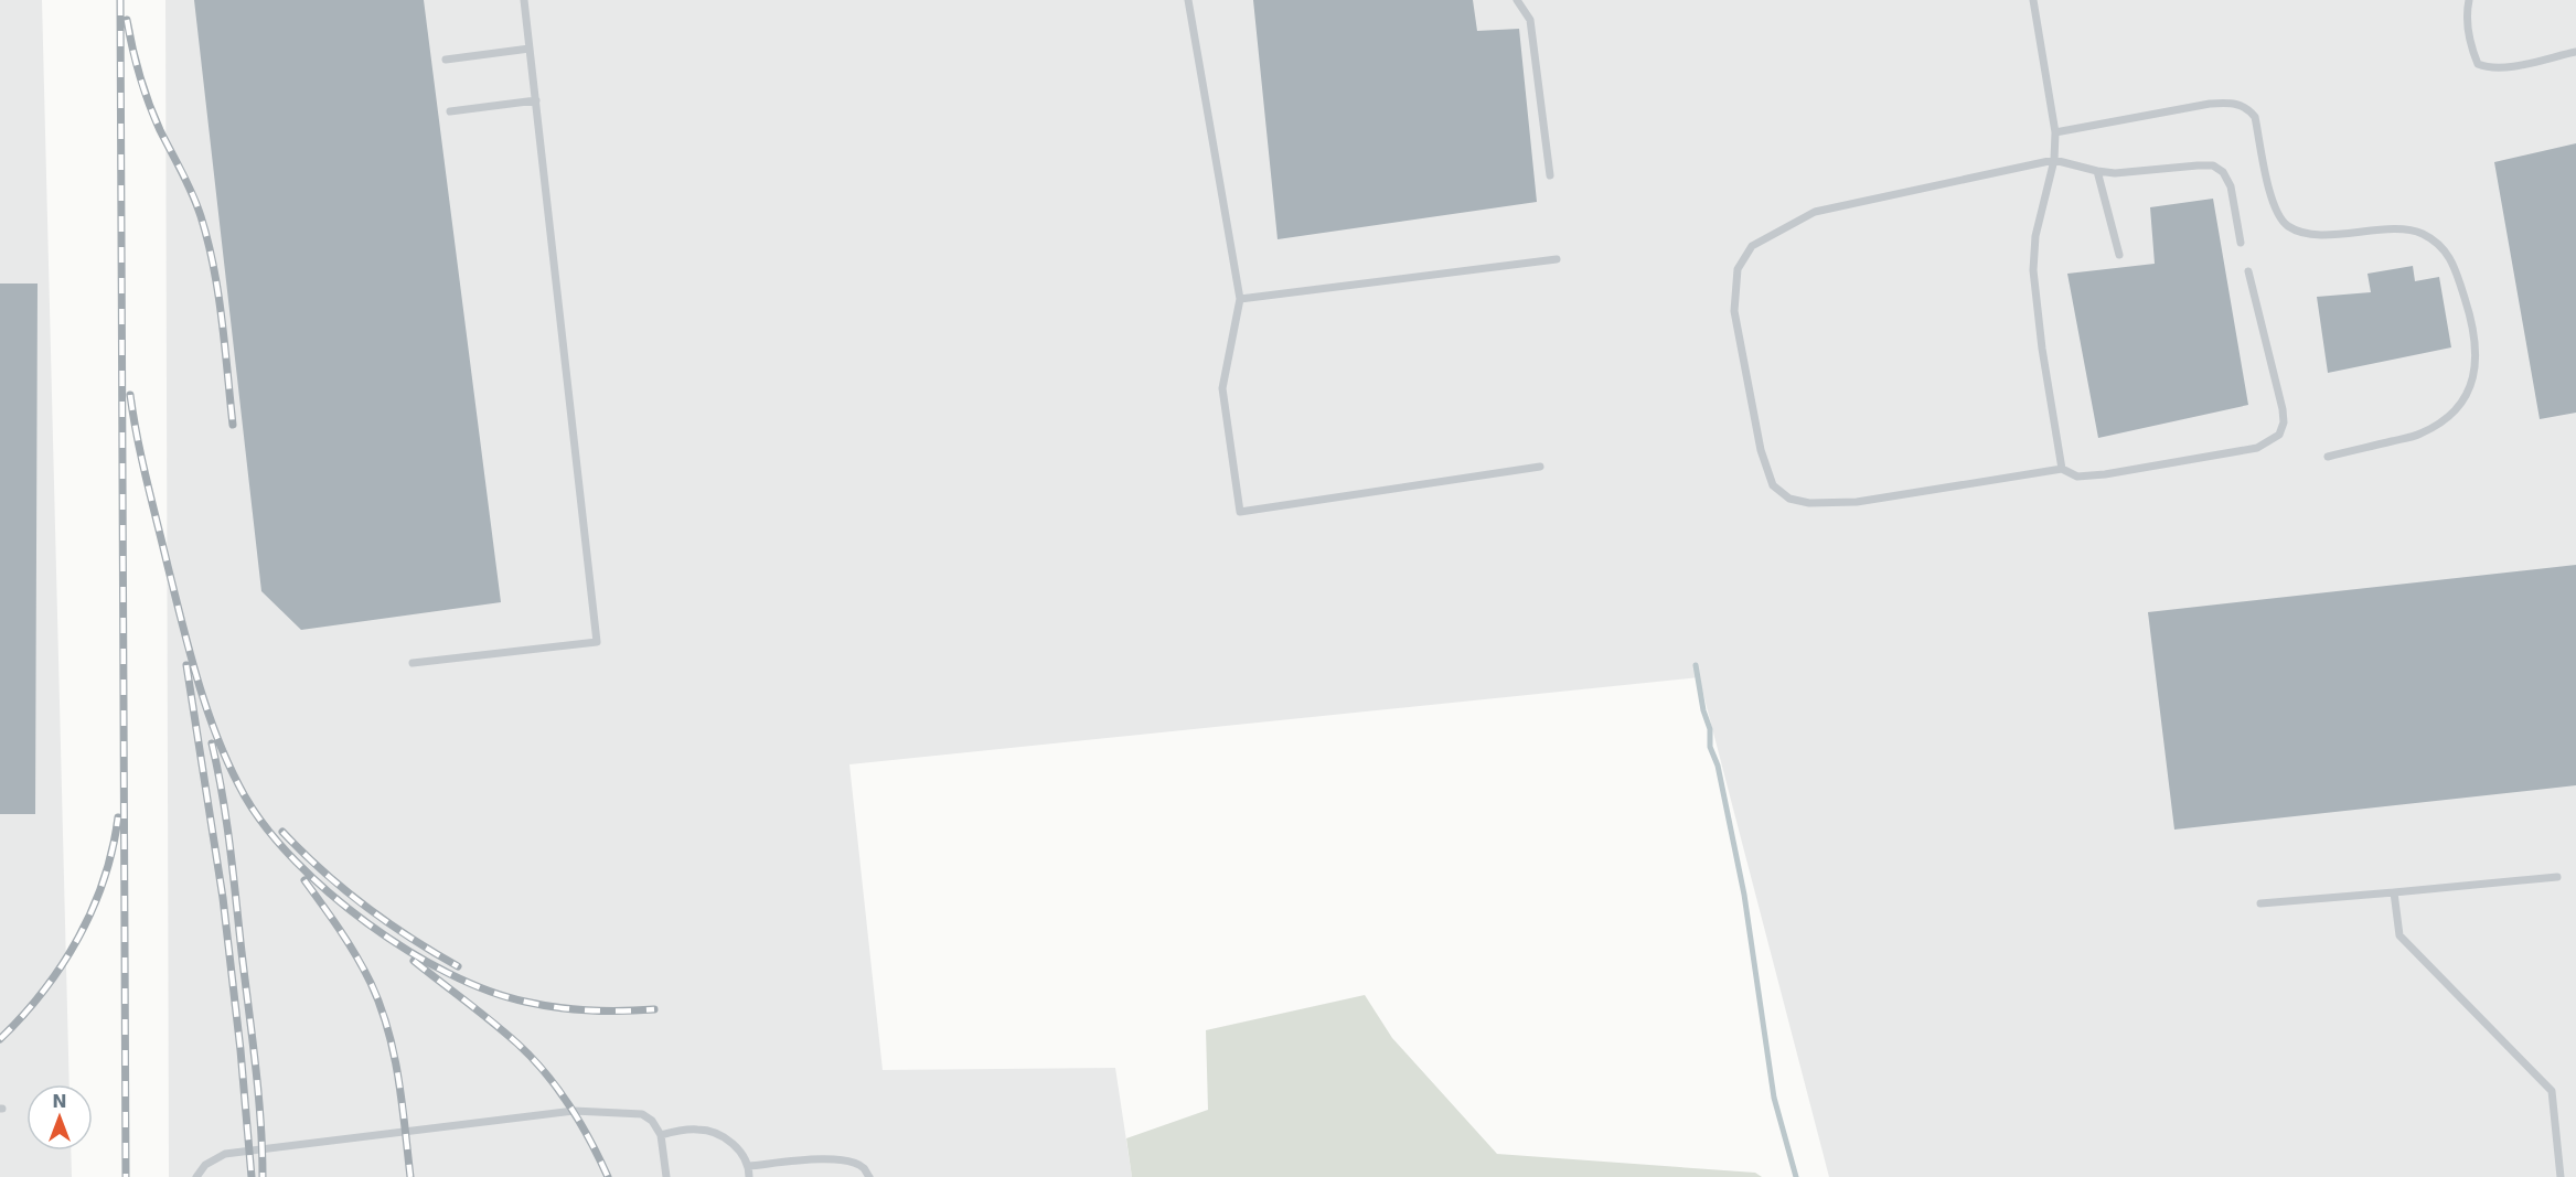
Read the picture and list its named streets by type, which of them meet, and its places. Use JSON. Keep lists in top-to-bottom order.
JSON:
{
  "north": "top"
}
